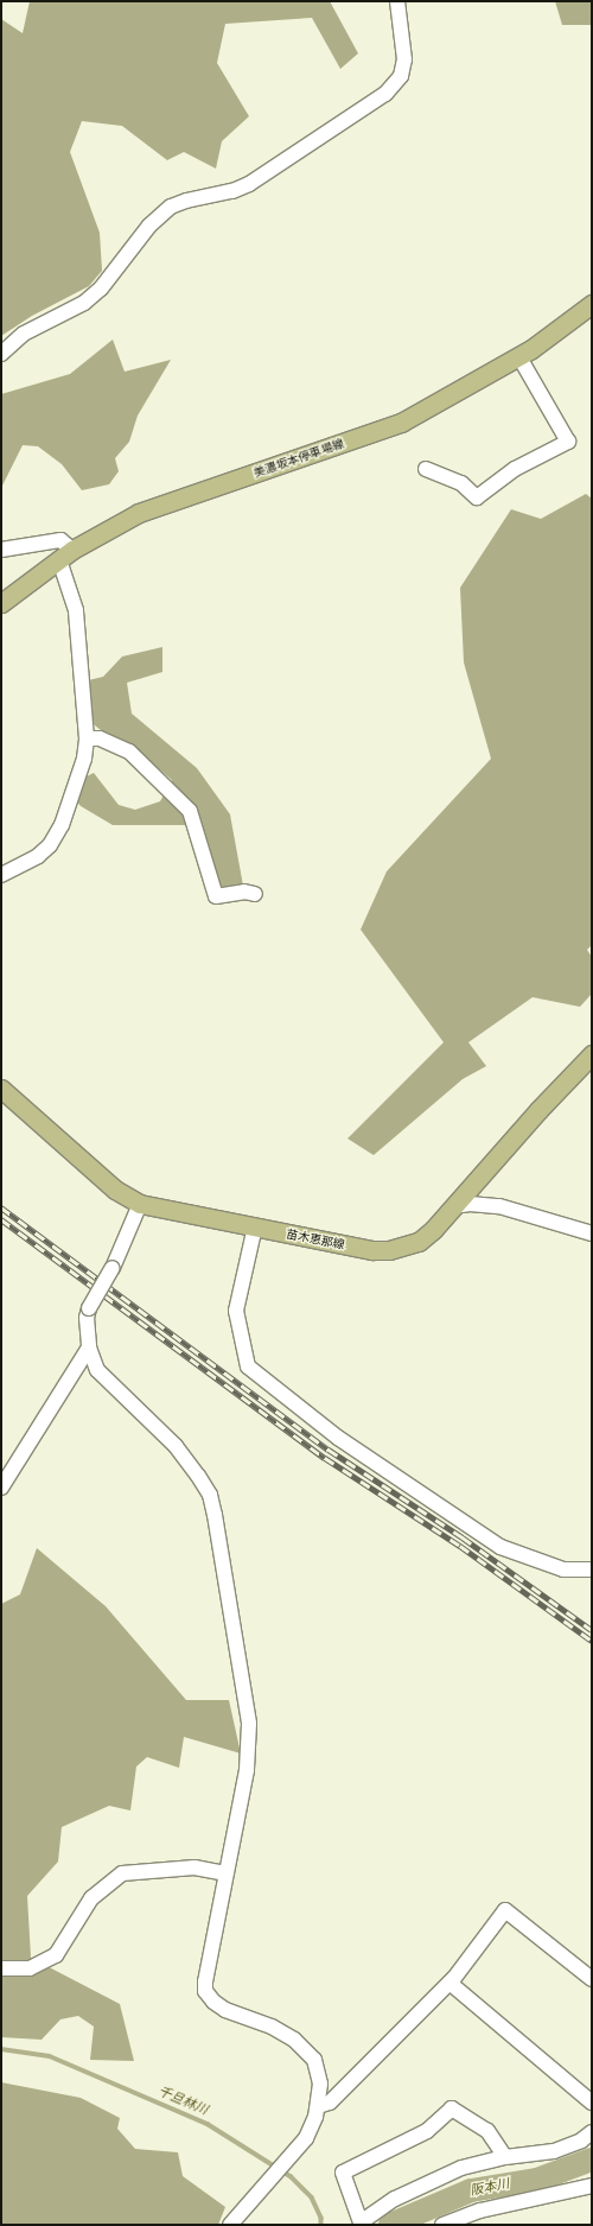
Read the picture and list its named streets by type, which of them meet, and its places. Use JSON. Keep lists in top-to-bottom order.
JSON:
{
  "streets": {
    "main road": ["美濃坂本停車場線", "苗木恵那線"]
  },
  "water": ["千旦林川", "阪本川"]
}
